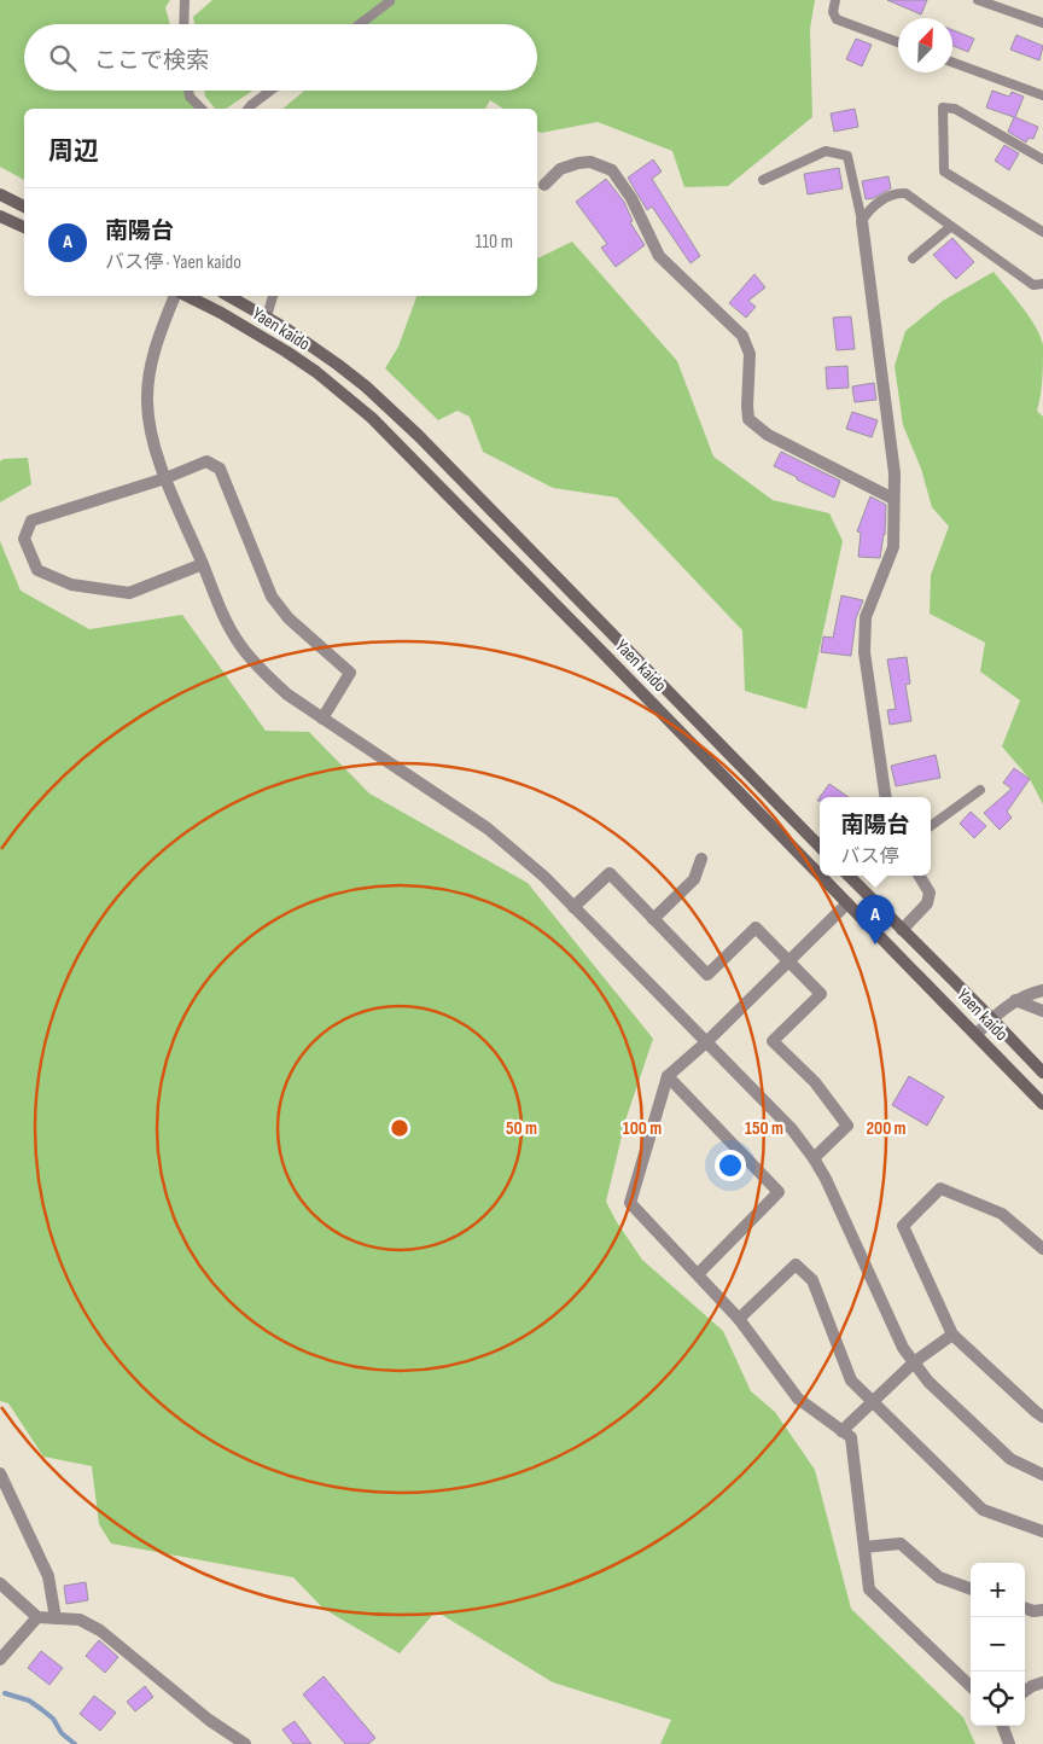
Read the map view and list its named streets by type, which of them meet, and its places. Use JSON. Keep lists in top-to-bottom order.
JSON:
{
  "streets": {
    "main road": ["Yaen kaido"]
  },
  "north": "top right",
  "page": {
    "search": "ここで検索",
    "heading": "周辺",
    "list": [
      {
        "mark": "A",
        "name": "南陽台",
        "note": "バス停 · Yaen kaido",
        "value": "110 m"
      }
    ],
    "popup": ["南陽台", "バス停"],
    "pins": "A",
    "map_buttons": ["+", "−"]
  },
  "rings": [
    "50 m",
    "100 m",
    "150 m",
    "200 m"
  ]
}
